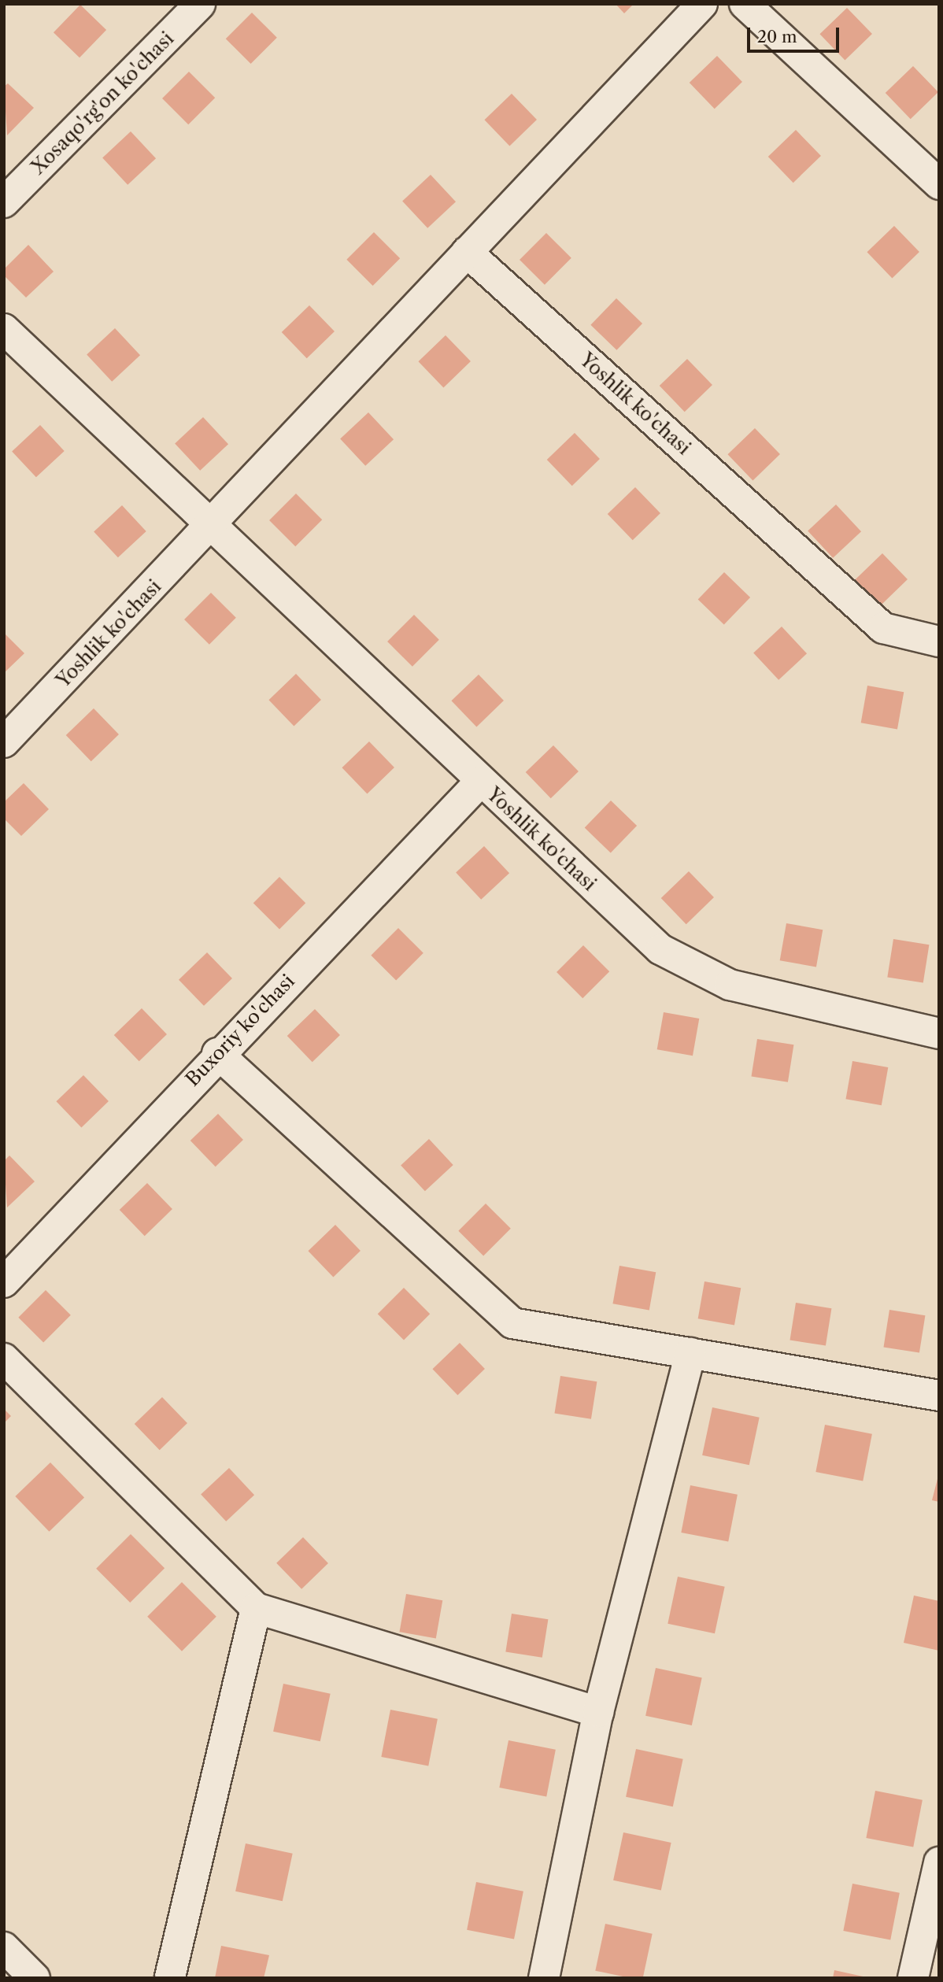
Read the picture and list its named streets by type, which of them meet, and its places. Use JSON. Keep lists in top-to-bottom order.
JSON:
{
  "streets": {
    "street": ["Xosaqo'rg'on ko'chasi", "Yoshlik ko'chasi", "Buxoriy ko'chasi"]
  },
  "crossings": [
    ["Yoshlik ko'chasi", "Buxoriy ko'chasi"]
  ],
  "scale_bar": "20 m"
}
